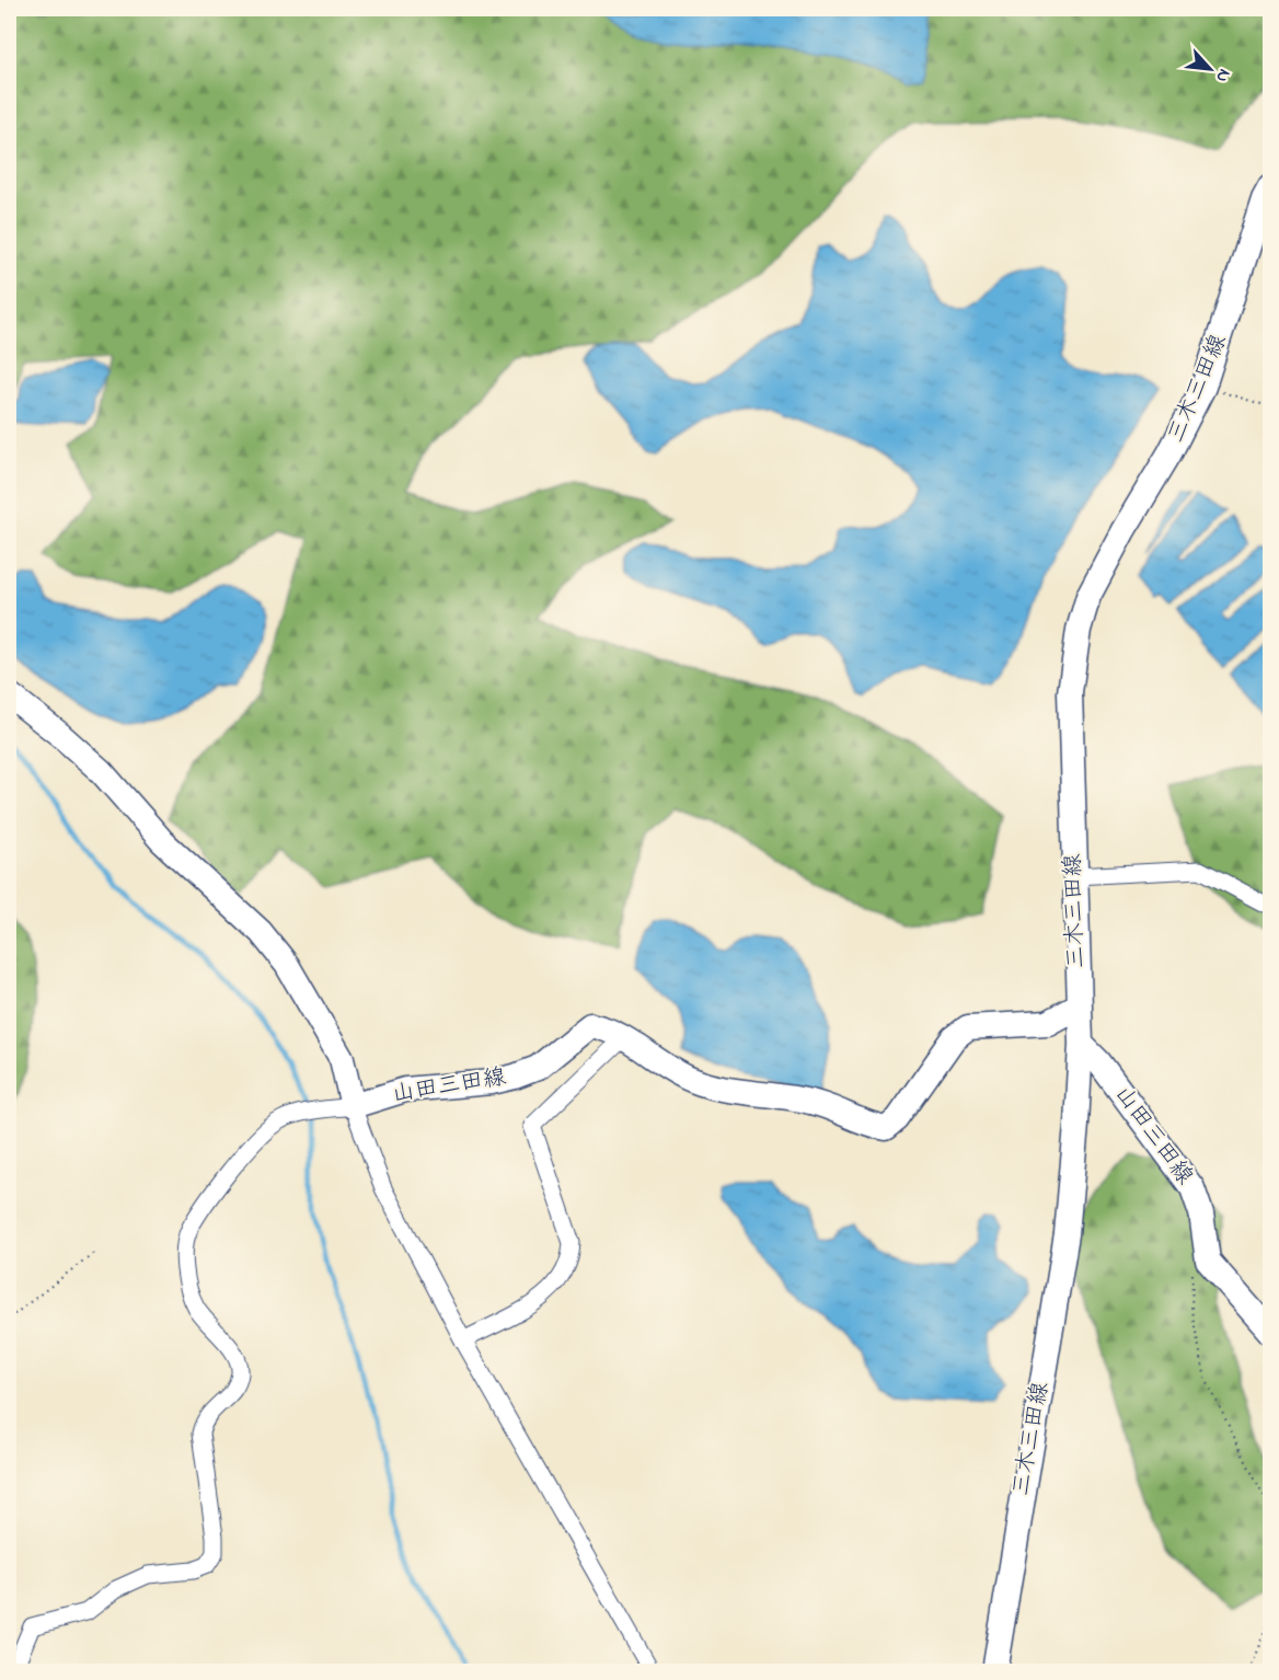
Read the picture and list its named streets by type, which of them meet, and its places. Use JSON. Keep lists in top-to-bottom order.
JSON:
{
  "streets": {
    "main road": ["三木三田線", "山田三田線"]
  },
  "crossings": [
    ["三木三田線", "山田三田線"]
  ],
  "north": "bottom right"
}
